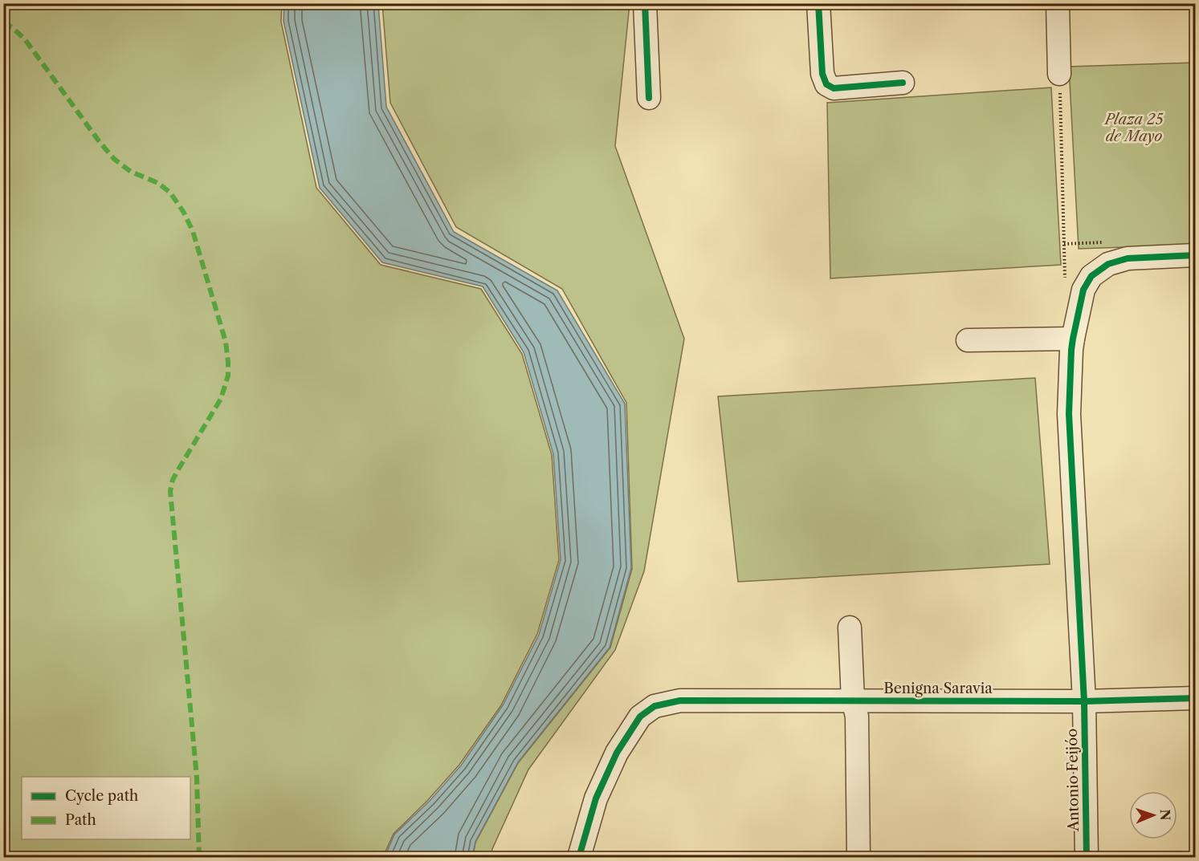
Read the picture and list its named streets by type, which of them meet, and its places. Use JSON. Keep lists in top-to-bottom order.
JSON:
{
  "streets": {
    "street": ["Benigna Saravia", "Antonio Feijóo"]
  },
  "crossings": [
    ["Benigna Saravia", "Antonio Feijóo"]
  ],
  "parks": ["Plaza 25 de Mayo"],
  "legend": ["Cycle path", "Path"],
  "north": "right"
}
